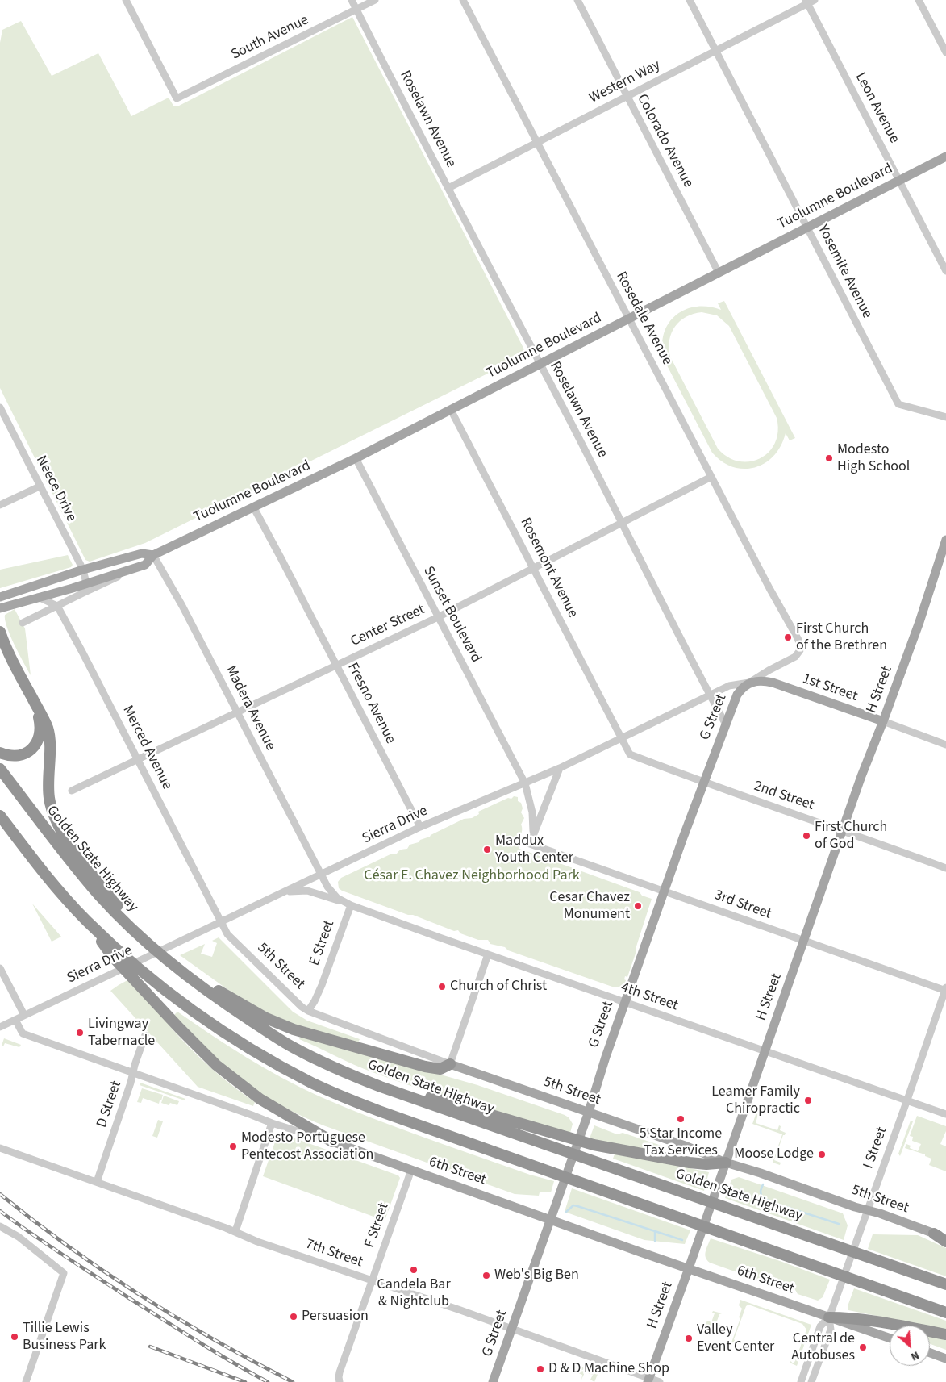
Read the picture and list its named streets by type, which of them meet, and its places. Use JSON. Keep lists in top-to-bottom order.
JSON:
{
  "streets": {
    "highway": ["Golden State Highway"],
    "main road": [
      "Tuolumne Boulevard",
      "1st Street",
      "H Street",
      "G Street",
      "5th Street",
      "6th Street"
    ],
    "street": [
      "South Avenue",
      "Western Way",
      "Leon Avenue",
      "Roselawn Avenue",
      "Colorado Avenue",
      "Yosemite Avenue",
      "Rosedale Avenue",
      "Neece Drive",
      "Rosemont Avenue",
      "Sunset Boulevard",
      "Center Street",
      "Fresno Avenue",
      "Madera Avenue",
      "Merced Avenue",
      "2nd Street",
      "Sierra Drive",
      "3rd Street",
      "E Street",
      "4th Street",
      "D Street",
      "I Street",
      "F Street",
      "7th Street"
    ]
  },
  "crossings": [
    ["South Avenue", "Roselawn Avenue"],
    ["Western Way", "Leon Avenue"],
    ["Western Way", "Roselawn Avenue"],
    ["Western Way", "Colorado Avenue"],
    ["Western Way", "Yosemite Avenue"],
    ["Western Way", "Rosedale Avenue"],
    ["Leon Avenue", "Tuolumne Boulevard"],
    ["Roselawn Avenue", "Tuolumne Boulevard"],
    ["Roselawn Avenue", "Center Street"],
    ["Roselawn Avenue", "G Street"],
    ["Roselawn Avenue", "Sierra Drive"],
    ["Colorado Avenue", "Tuolumne Boulevard"],
    ["Tuolumne Boulevard", "Yosemite Avenue"],
    ["Tuolumne Boulevard", "Rosedale Avenue"],
    ["Tuolumne Boulevard", "Neece Drive"],
    ["Tuolumne Boulevard", "Rosemont Avenue"],
    ["Tuolumne Boulevard", "Sunset Boulevard"],
    ["Tuolumne Boulevard", "Fresno Avenue"],
    ["Tuolumne Boulevard", "Madera Avenue"],
    ["Tuolumne Boulevard", "Merced Avenue"],
    ["Rosedale Avenue", "Center Street"],
    ["Rosedale Avenue", "Sierra Drive"],
    ["Rosemont Avenue", "Center Street"],
    ["Rosemont Avenue", "2nd Street"],
    ["Rosemont Avenue", "Sierra Drive"],
    ["Sunset Boulevard", "Center Street"],
    ["Sunset Boulevard", "Sierra Drive"],
    ["Center Street", "Fresno Avenue"],
    ["Center Street", "Madera Avenue"],
    ["Center Street", "Merced Avenue"],
    ["1st Street", "H Street"],
    ["1st Street", "G Street"],
    ["1st Street", "Sierra Drive"],
    ["H Street", "2nd Street"],
    ["H Street", "3rd Street"],
    ["H Street", "5th Street"],
    ["H Street", "4th Street"],
    ["H Street", "6th Street"],
    ["H Street", "7th Street"],
    ["Fresno Avenue", "Sierra Drive"],
    ["Madera Avenue", "Sierra Drive"],
    ["Madera Avenue", "4th Street"],
    ["G Street", "2nd Street"],
    ["G Street", "Sierra Drive"],
    ["G Street", "3rd Street"],
    ["G Street", "5th Street"],
    ["G Street", "4th Street"],
    ["G Street", "6th Street"],
    ["G Street", "7th Street"],
    ["Merced Avenue", "Sierra Drive"],
    ["Merced Avenue", "5th Street"],
    ["2nd Street", "Sierra Drive"],
    ["Sierra Drive", "5th Street"],
    ["Sierra Drive", "4th Street"],
    ["Sierra Drive", "6th Street"],
    ["3rd Street", "I Street"],
    ["E Street", "5th Street"],
    ["E Street", "4th Street"],
    ["5th Street", "I Street"],
    ["4th Street", "I Street"],
    ["D Street", "6th Street"],
    ["D Street", "7th Street"],
    ["I Street", "6th Street"],
    ["6th Street", "F Street"],
    ["F Street", "7th Street"]
  ],
  "parks": ["César E. Chavez Neighborhood Park"],
  "places": [
    "Modesto High School",
    "First Church of the Brethren",
    "First Church of God",
    "Maddux Youth Center",
    "Cesar Chavez Monument",
    "Church of Christ",
    "Livingway Tabernacle",
    "Leamer Family Chiropractic",
    "5 Star Income Tax Services",
    "Modesto Portuguese Pentecost Association",
    "Moose Lodge",
    "Candela Bar & Nightclub",
    "Web's Big Ben",
    "Persuasion",
    "Tillie Lewis Business Park",
    "Valley Event Center",
    "Central de Autobuses",
    "D & D Machine Shop"
  ],
  "north": "bottom right"
}
